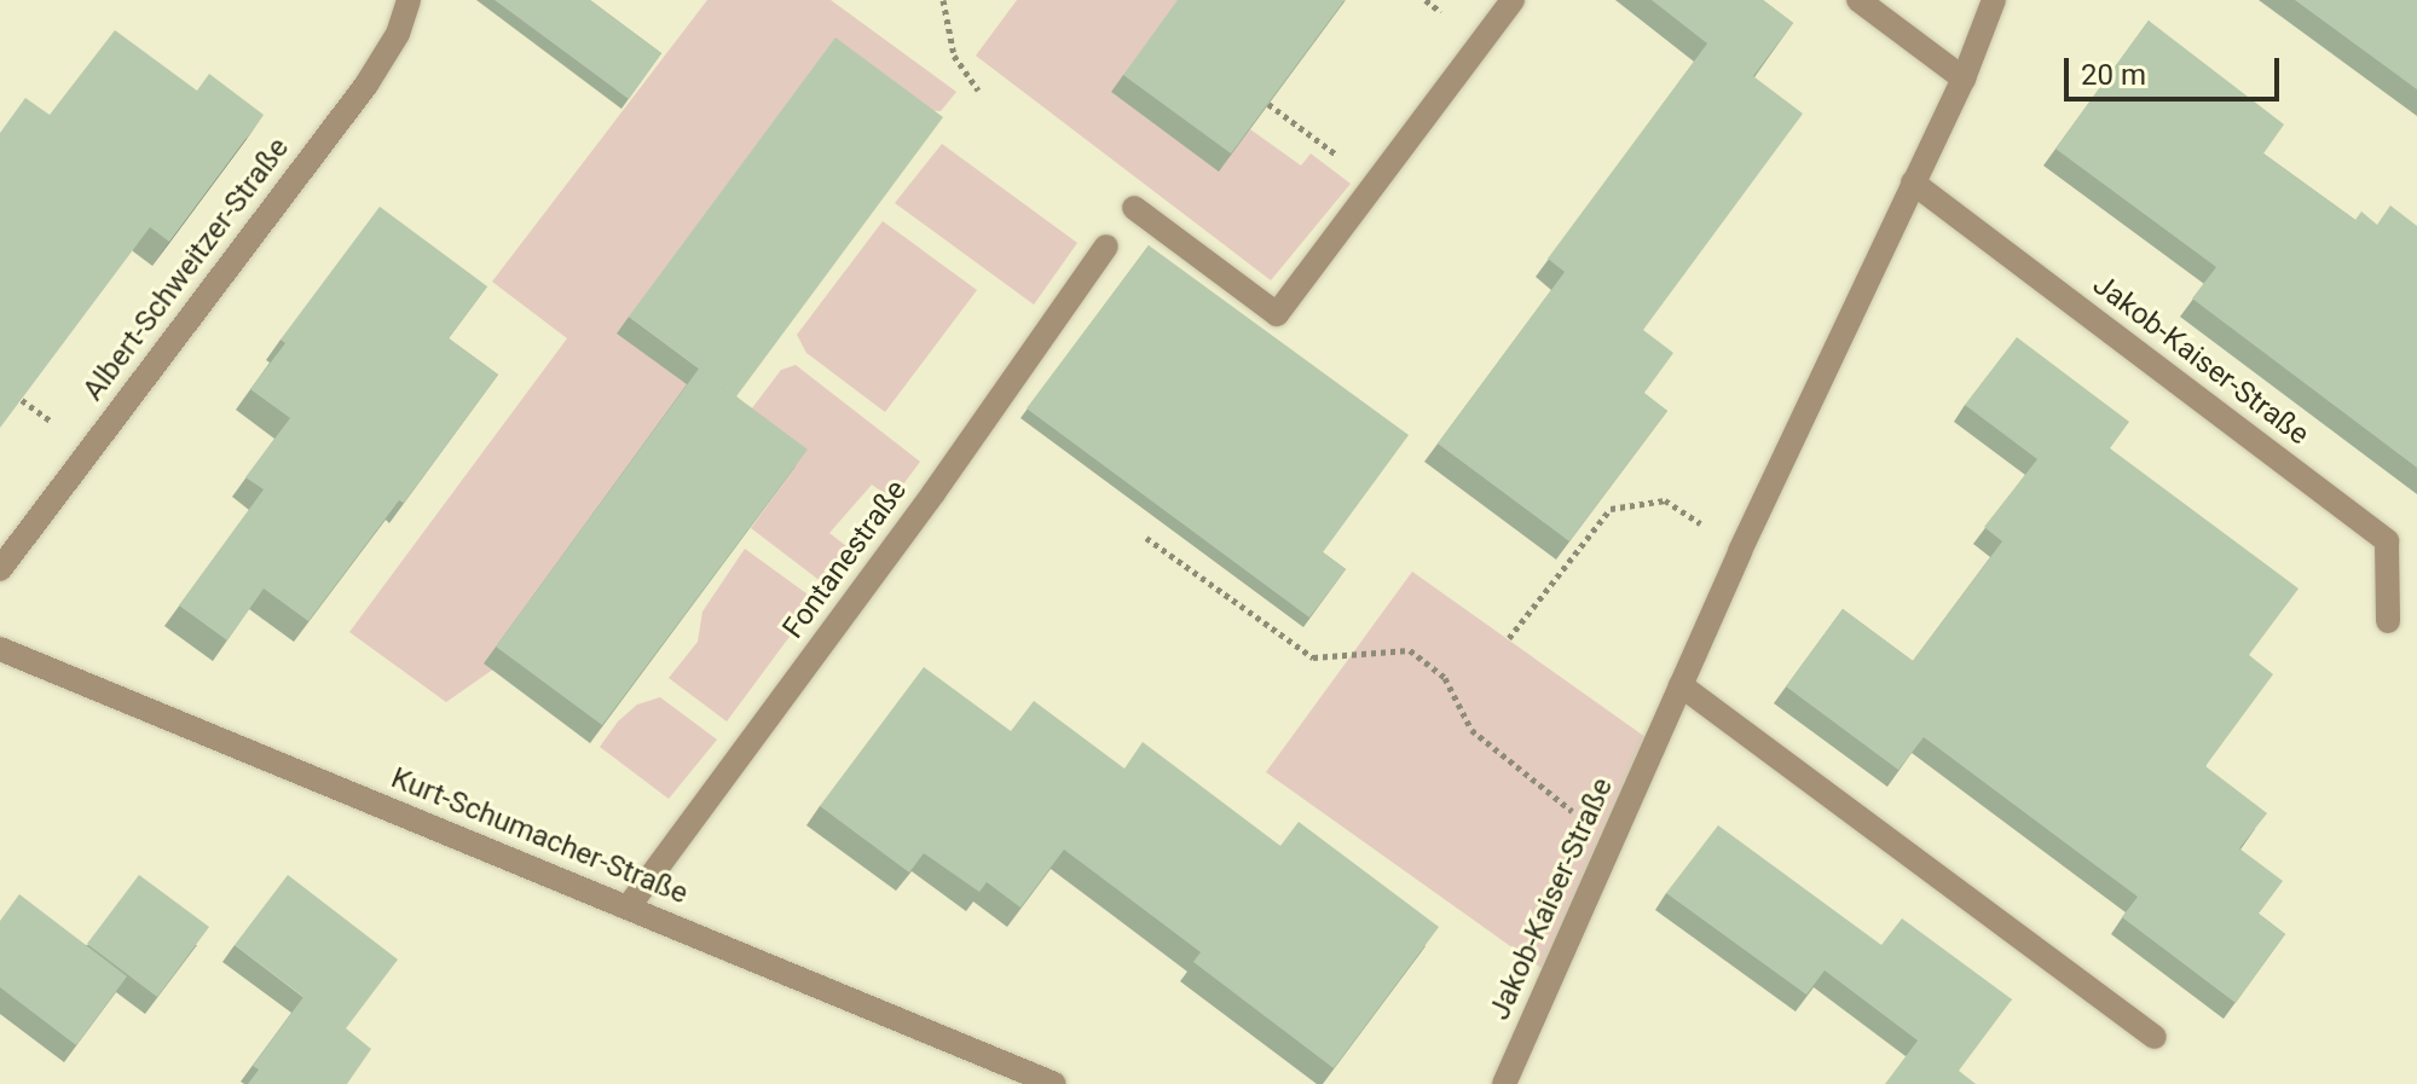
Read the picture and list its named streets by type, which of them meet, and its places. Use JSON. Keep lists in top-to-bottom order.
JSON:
{
  "streets": {
    "street": [
      "Albert-Schweitzer-Straße",
      "Jakob-Kaiser-Straße",
      "Fontanestraße",
      "Kurt-Schumacher-Straße"
    ]
  },
  "crossings": [
    ["Fontanestraße", "Kurt-Schumacher-Straße"]
  ],
  "scale_bar": "20 m"
}
